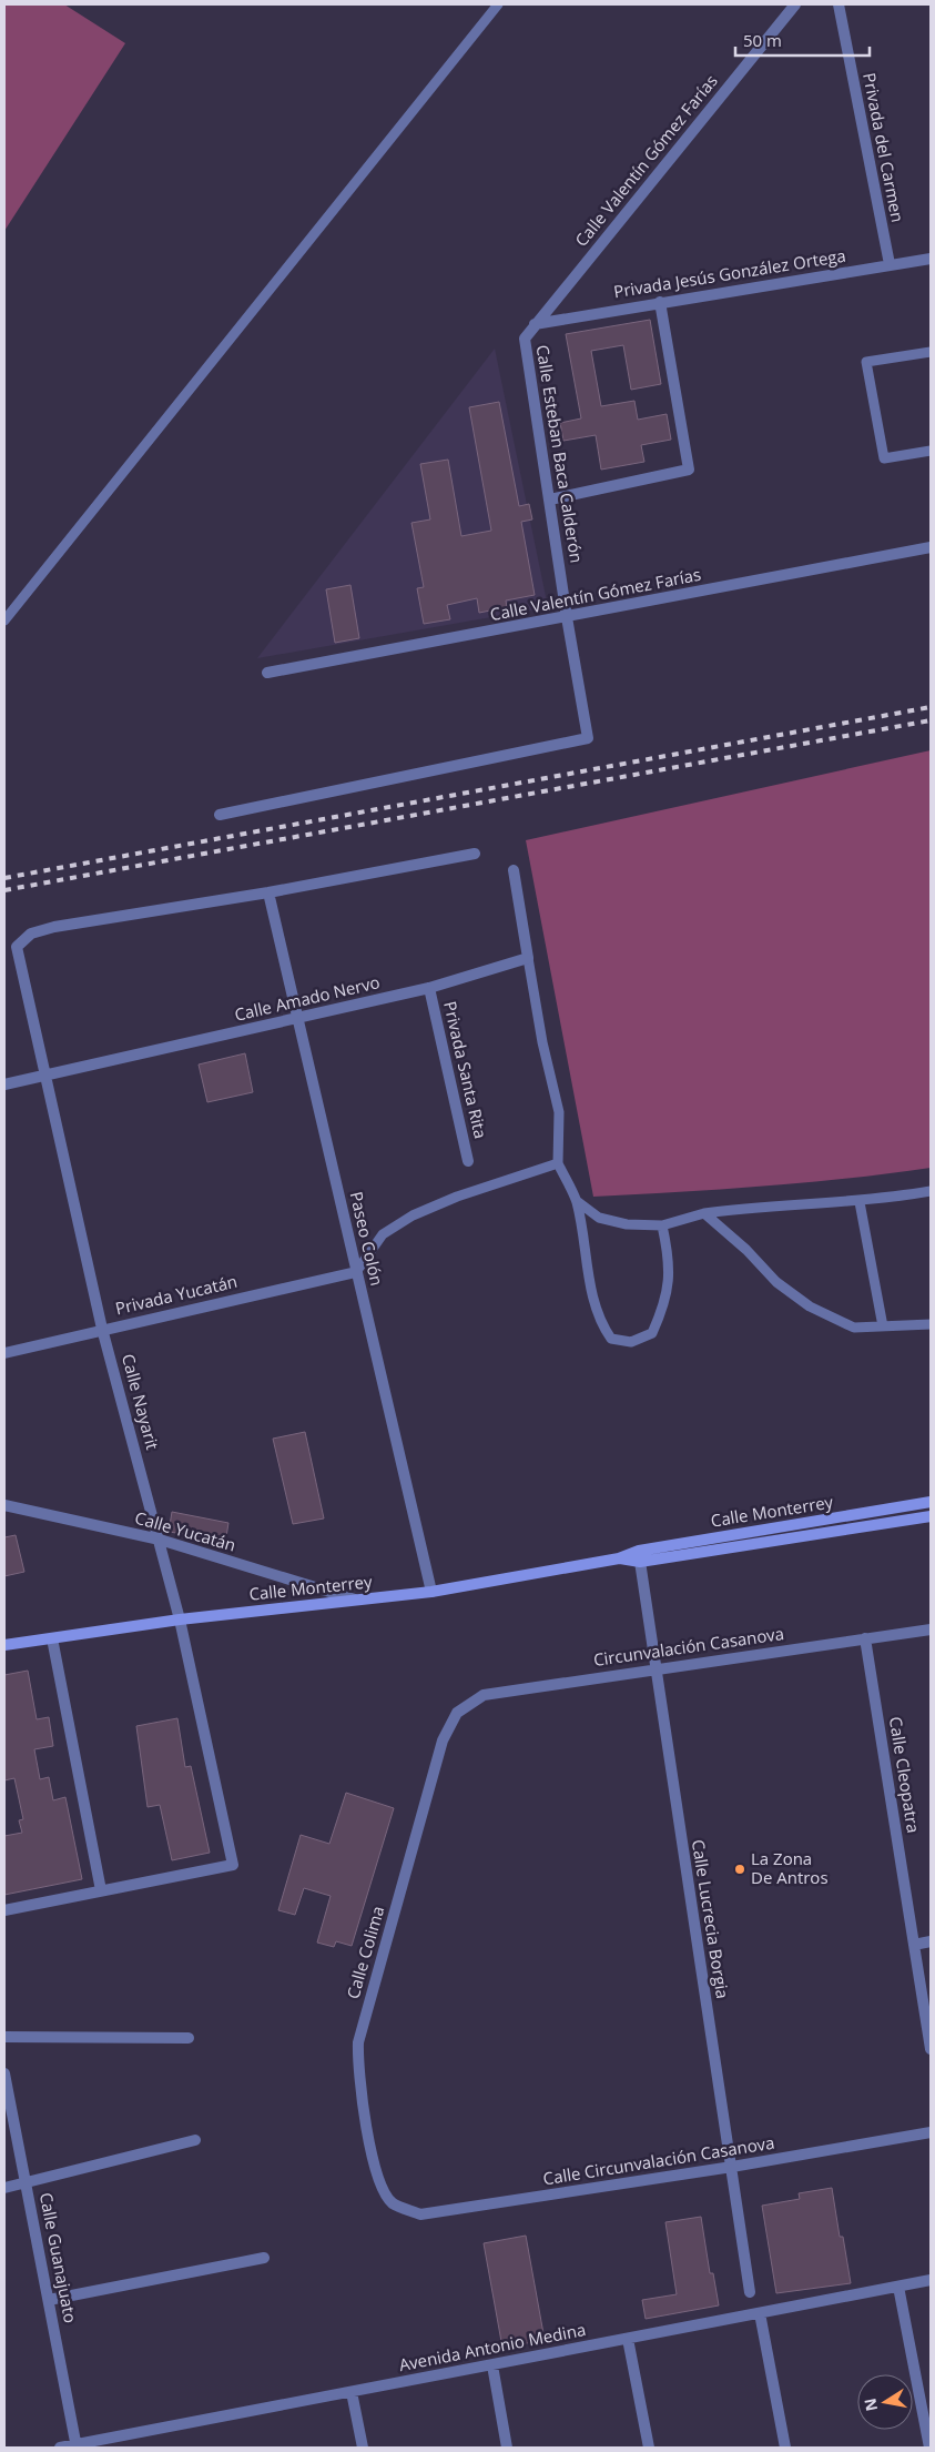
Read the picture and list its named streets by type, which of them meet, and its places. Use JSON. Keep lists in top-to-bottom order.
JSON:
{
  "streets": {
    "street": [
      "Privada del Carmen",
      "Calle Valentín Gómez Farías",
      "Privada Jesús González Ortega",
      "Calle Esteban Baca Calderón",
      "Calle Amado Nervo",
      "Privada Santa Rita",
      "Paseo Colón",
      "Privada Yucatán",
      "Calle Nayarit",
      "Calle Monterrey",
      "Calle Yucatán",
      "Circunvalación Casanova",
      "Calle Cleopatra",
      "Calle Lucrecia Borgia",
      "Calle Colima",
      "Calle Circunvalación Casanova",
      "Calle Guanajuato",
      "Avenida Antonio Medina"
    ]
  },
  "crossings": [
    ["Privada del Carmen", "Privada Jesús González Ortega"],
    ["Calle Valentín Gómez Farías", "Privada Jesús González Ortega"],
    ["Calle Valentín Gómez Farías", "Calle Esteban Baca Calderón"],
    ["Calle Amado Nervo", "Privada Santa Rita"],
    ["Calle Amado Nervo", "Paseo Colón"],
    ["Calle Amado Nervo", "Calle Nayarit"],
    ["Paseo Colón", "Privada Yucatán"],
    ["Paseo Colón", "Calle Nayarit"],
    ["Paseo Colón", "Calle Monterrey"],
    ["Privada Yucatán", "Calle Nayarit"],
    ["Calle Nayarit", "Calle Monterrey"],
    ["Calle Nayarit", "Calle Yucatán"],
    ["Calle Monterrey", "Calle Yucatán"],
    ["Calle Monterrey", "Calle Lucrecia Borgia"],
    ["Circunvalación Casanova", "Calle Cleopatra"],
    ["Circunvalación Casanova", "Calle Lucrecia Borgia"],
    ["Circunvalación Casanova", "Calle Colima"],
    ["Calle Lucrecia Borgia", "Calle Circunvalación Casanova"],
    ["Calle Colima", "Calle Circunvalación Casanova"],
    ["Calle Guanajuato", "Avenida Antonio Medina"]
  ],
  "places": ["La Zona De Antros"],
  "scale_bar": "50 m",
  "north": "left"
}
